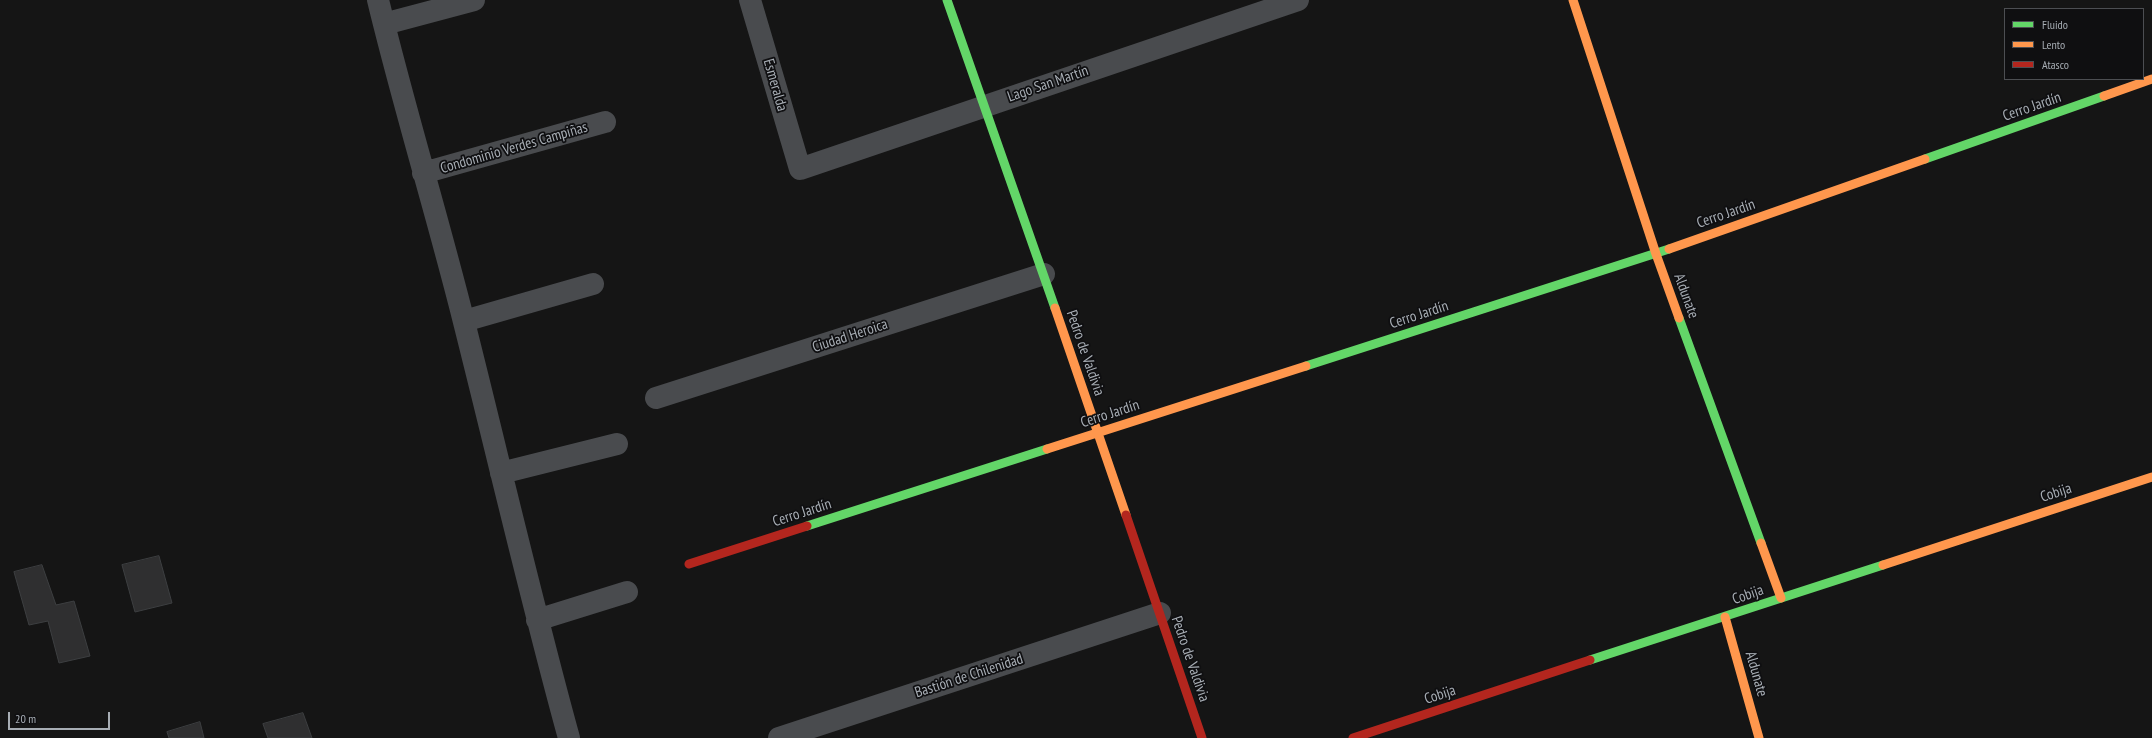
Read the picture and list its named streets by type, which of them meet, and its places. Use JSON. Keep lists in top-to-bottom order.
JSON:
{
  "streets": {
    "street": [
      "Lago San Martín",
      "Esmeralda",
      "Cerro Jardín",
      "Condominio Verdes Campiñas",
      "Aldunate",
      "Ciudad Heroica",
      "Pedro de Valdivia",
      "Cobija",
      "Bastión de Chilenidad"
    ]
  },
  "crossings": [
    ["Lago San Martín", "Esmeralda"],
    ["Lago San Martín", "Pedro de Valdivia"],
    ["Cerro Jardín", "Aldunate"],
    ["Cerro Jardín", "Pedro de Valdivia"],
    ["Aldunate", "Cobija"],
    ["Ciudad Heroica", "Pedro de Valdivia"],
    ["Pedro de Valdivia", "Bastión de Chilenidad"]
  ],
  "legend": ["Fluido", "Lento", "Atasco"],
  "scale_bar": "20 m"
}
